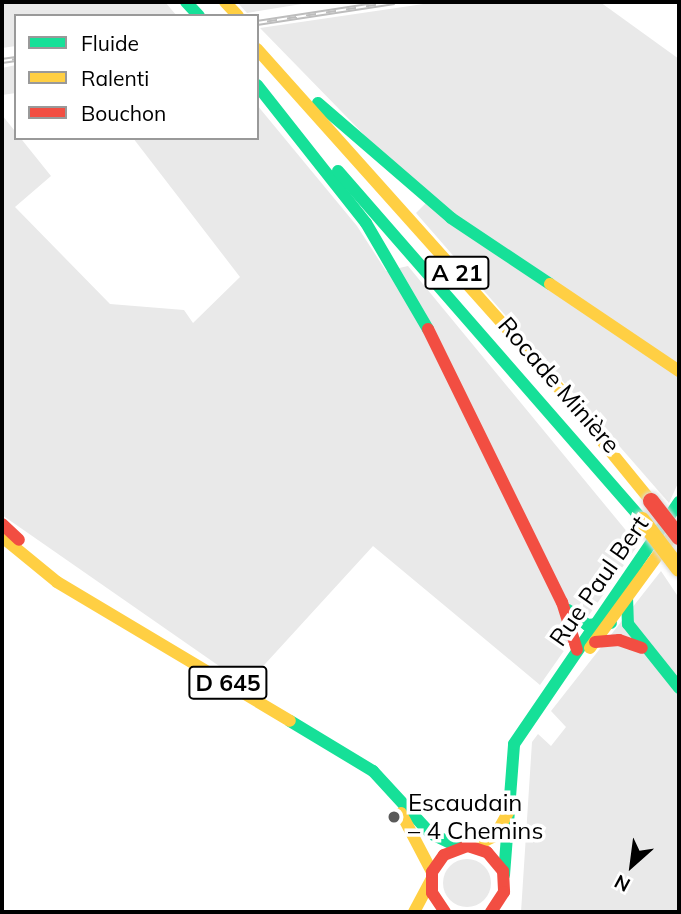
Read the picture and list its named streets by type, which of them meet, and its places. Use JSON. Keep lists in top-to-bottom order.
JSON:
{
  "streets": {
    "main road": [
      "A 21",
      "Rocade Minière",
      "Rue Paul Bert",
      "D 645"
    ]
  },
  "places": ["Escaudain – 4 Chemins"],
  "legend": ["Fluide", "Ralenti", "Bouchon"],
  "north": "bottom left"
}
